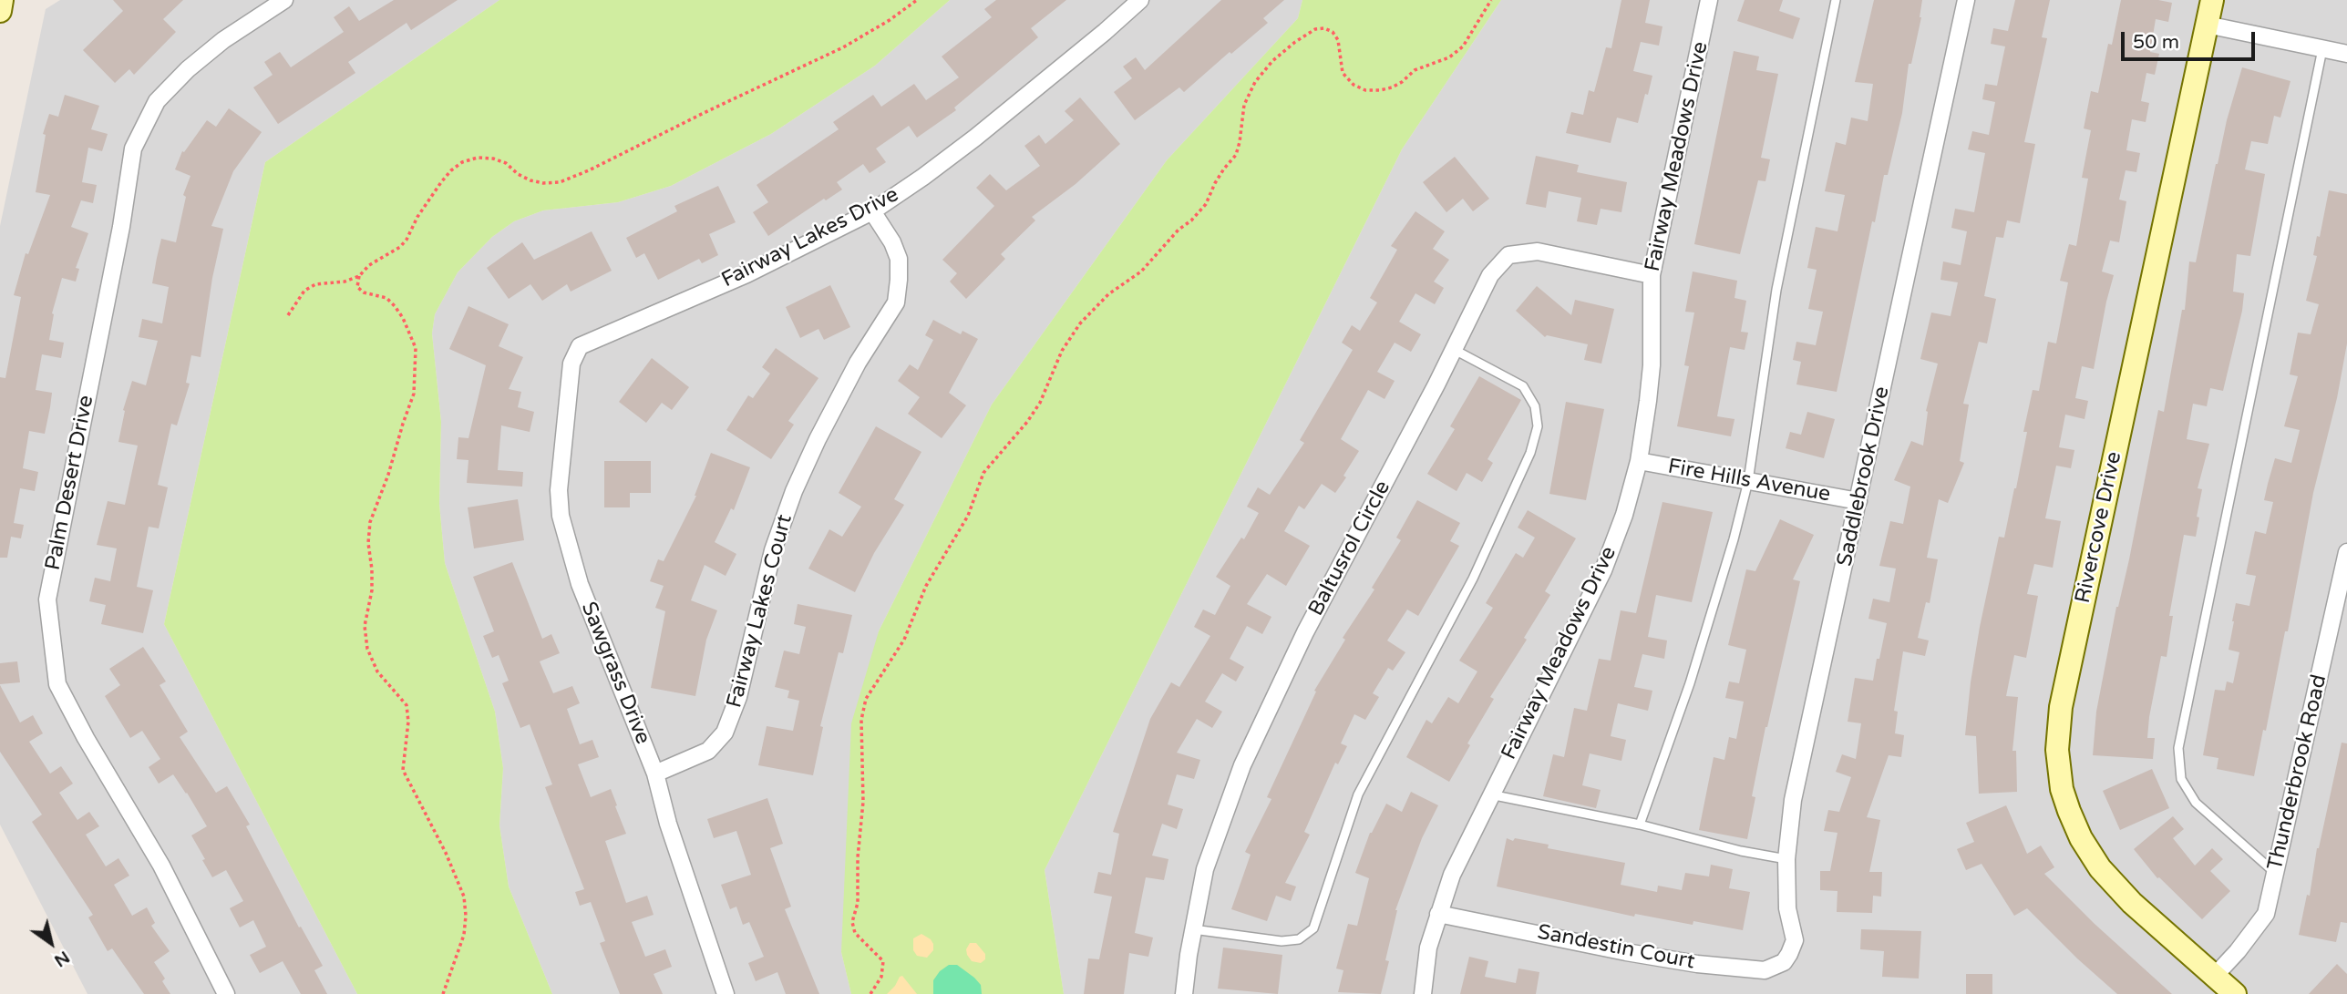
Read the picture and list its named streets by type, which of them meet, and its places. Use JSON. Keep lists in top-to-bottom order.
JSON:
{
  "streets": {
    "street": [
      "Fairway Meadows Drive",
      "Fairway Lakes Drive",
      "Saddlebrook Drive",
      "Fire Hills Avenue",
      "Palm Desert Drive",
      "Rivercove Drive",
      "Baltusrol Circle",
      "Fairway Lakes Court",
      "Sawgrass Drive",
      "Thunderbrook Road",
      "Sandestin Court"
    ]
  },
  "crossings": [
    ["Fairway Meadows Drive", "Fire Hills Avenue"],
    ["Fairway Meadows Drive", "Baltusrol Circle"],
    ["Fairway Meadows Drive", "Sandestin Court"],
    ["Fairway Lakes Drive", "Fairway Lakes Court"],
    ["Fairway Lakes Drive", "Sawgrass Drive"],
    ["Saddlebrook Drive", "Fire Hills Avenue"],
    ["Saddlebrook Drive", "Sandestin Court"],
    ["Rivercove Drive", "Thunderbrook Road"],
    ["Fairway Lakes Court", "Sawgrass Drive"]
  ],
  "scale_bar": "50 m",
  "north": "bottom right"
}
